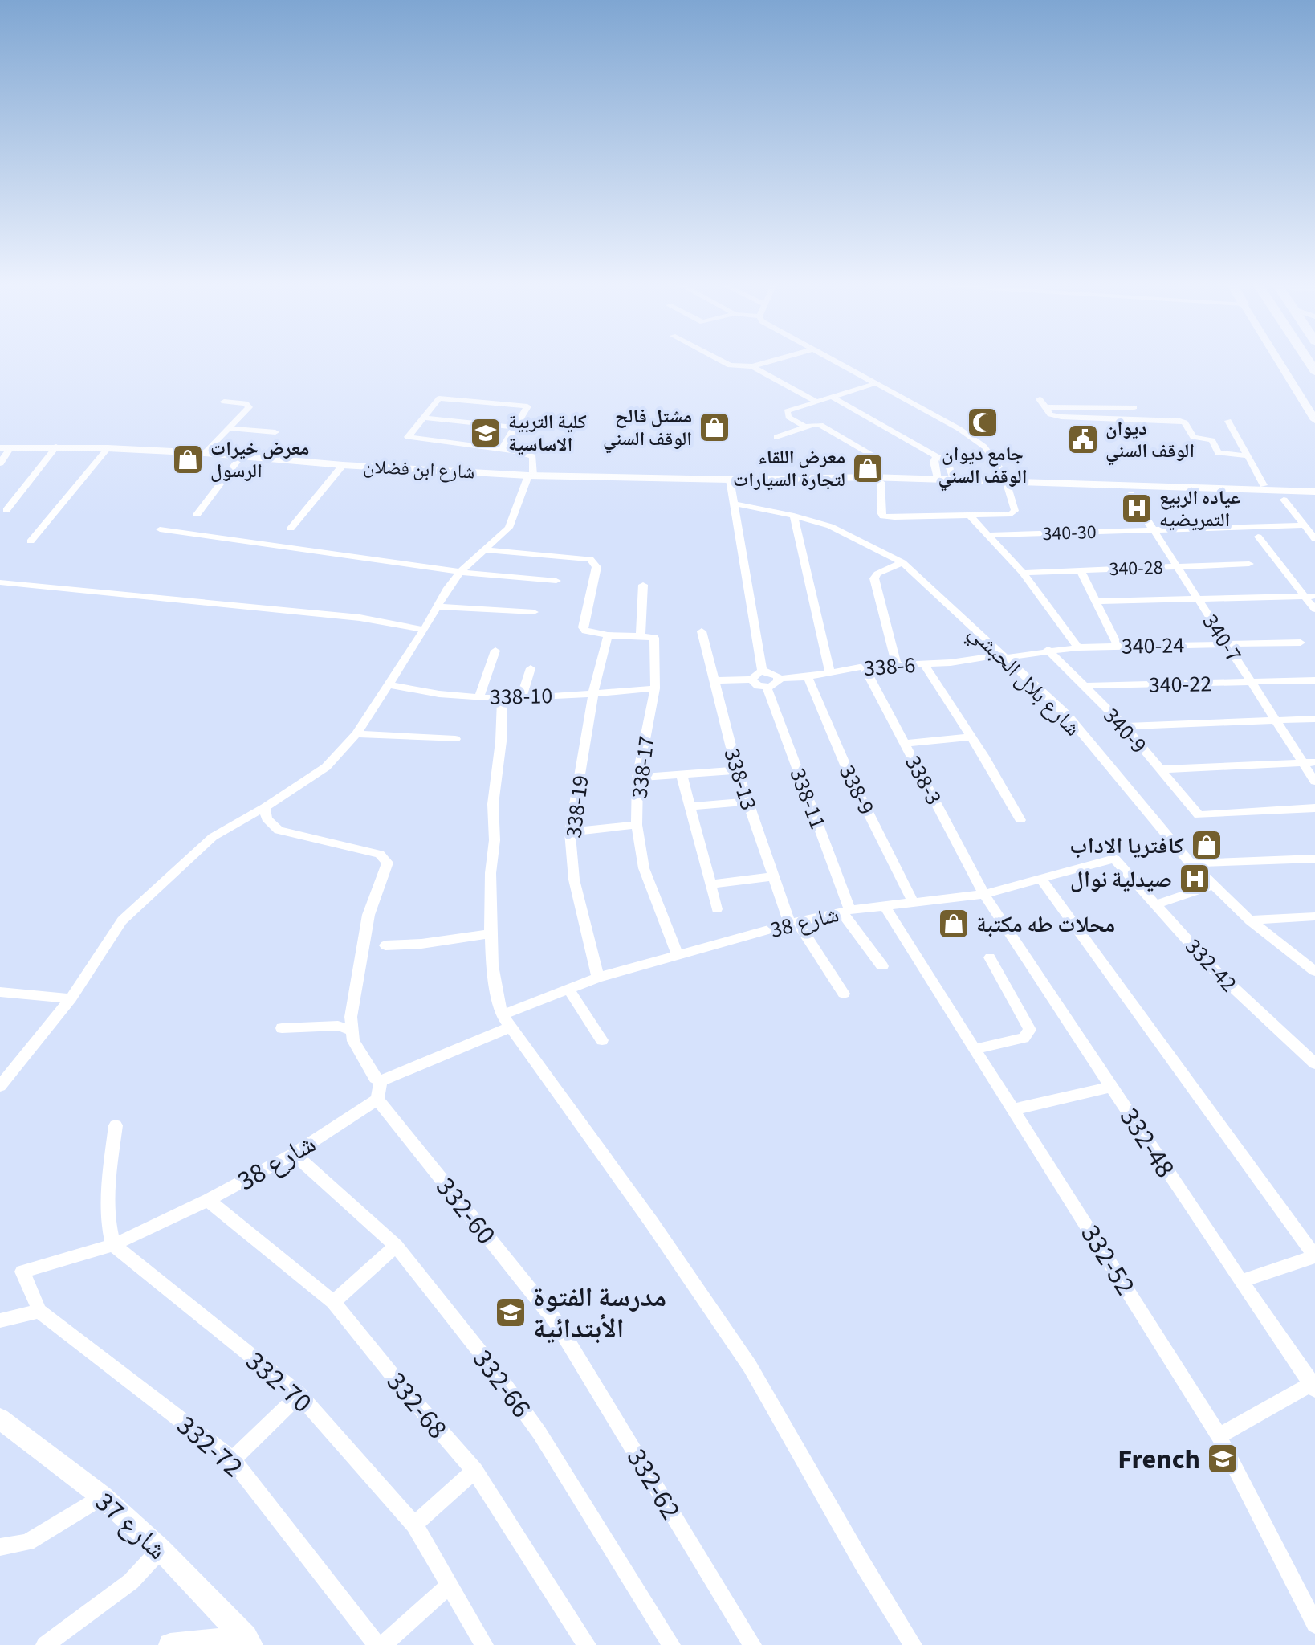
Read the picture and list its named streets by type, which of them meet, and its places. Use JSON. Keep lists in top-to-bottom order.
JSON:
{
  "streets": {
    "street": [
      "شارع ابن فضلان",
      "340-30",
      "340-28",
      "340-7",
      "340-24",
      "338-6",
      "شارع بلال الحبشي",
      "340-22",
      "338-10",
      "340-9",
      "338-17",
      "338-13",
      "338-3",
      "338-9",
      "338-11",
      "338-19",
      "شارع 38",
      "332-42",
      "332-48",
      "332-60",
      "332-52",
      "332-70",
      "332-66",
      "332-68",
      "332-72",
      "332-62",
      "شارع 37"
    ]
  },
  "crossings": [
    ["340-30", "340-7"],
    ["340-28", "340-7"],
    ["340-7", "340-24"],
    ["340-7", "340-22"],
    ["340-24", "338-6"],
    ["340-24", "شارع بلال الحبشي"],
    ["340-24", "340-9"],
    ["338-6", "شارع بلال الحبشي"],
    ["338-6", "338-3"],
    ["338-6", "338-9"],
    ["340-22", "340-9"],
    ["338-10", "338-17"],
    ["338-10", "338-19"],
    ["338-17", "شارع 38"],
    ["338-13", "شارع 38"],
    ["338-3", "شارع 38"],
    ["338-3", "332-48"],
    ["338-9", "شارع 38"],
    ["338-11", "شارع 38"],
    ["338-19", "شارع 38"],
    ["شارع 38", "332-42"],
    ["شارع 38", "332-48"],
    ["شارع 38", "332-60"],
    ["شارع 38", "332-52"],
    ["شارع 38", "332-70"],
    ["شارع 38", "332-66"],
    ["شارع 38", "332-68"],
    ["شارع 38", "332-72"],
    ["332-60", "332-62"]
  ],
  "places": {
    "mosque": ["جامع ديوان الوقف السني"],
    "shop": [
      "مشتل فالح الوقف السني",
      "معرض خيرات الرسول",
      "معرض اللقاء لتجارة السيارات",
      "كافتريا الاداب",
      "محلات طه مكتبة"
    ],
    "school or university": ["كلية التربية الاساسية", "مدرسة الفتوة الأبتدائية", "French"],
    "public building": ["ديوان الوقف السني"],
    "hospital": ["عياده الربيع التمريضيه", "صيدلية نوال"]
  }
}
